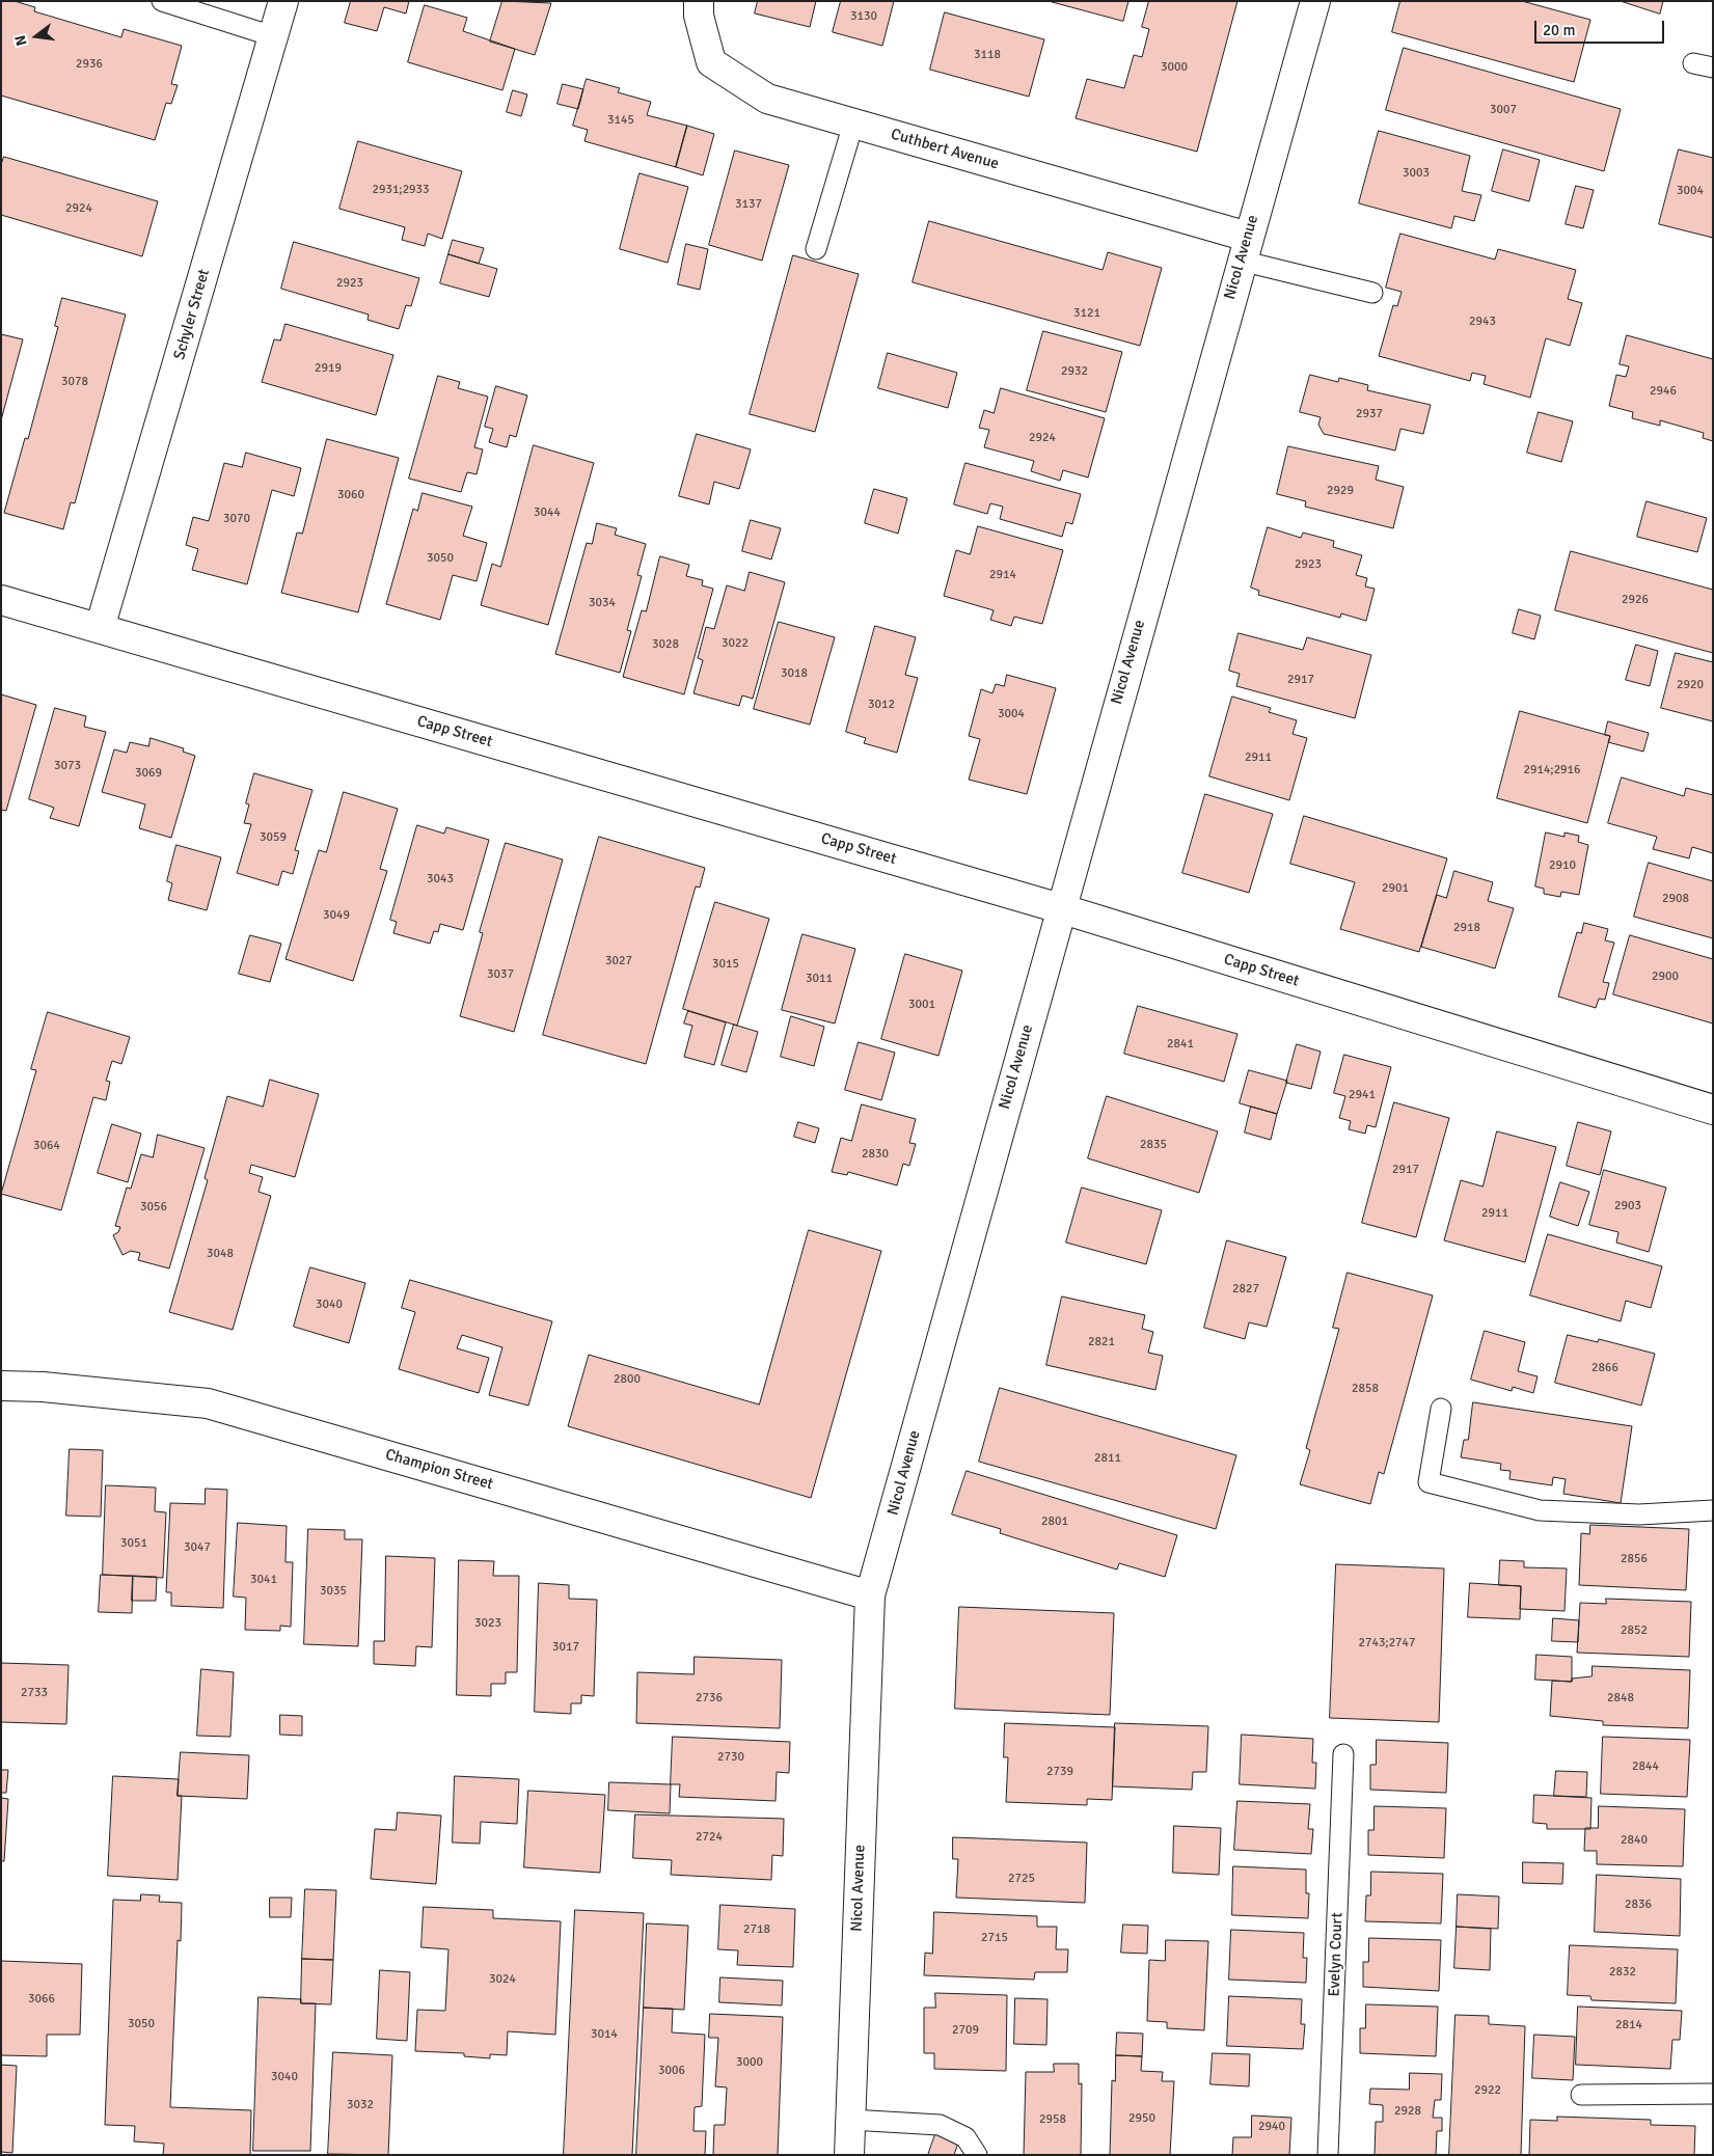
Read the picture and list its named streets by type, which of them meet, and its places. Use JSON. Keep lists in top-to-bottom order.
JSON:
{
  "streets": {
    "street": [
      "Cuthbert Avenue",
      "Nicol Avenue",
      "Schyler Street",
      "Capp Street",
      "Champion Street"
    ],
    "lane": ["Evelyn Court"]
  },
  "crossings": [
    ["Cuthbert Avenue", "Nicol Avenue"],
    ["Nicol Avenue", "Capp Street"],
    ["Nicol Avenue", "Champion Street"],
    ["Schyler Street", "Capp Street"]
  ],
  "house_numbers": [
    "3130",
    "3118",
    "2936",
    "3000",
    "3007",
    "3145",
    "3003",
    "2931;2933",
    "3004",
    "3137",
    "2924",
    "2923",
    "3121",
    "2943",
    "2919",
    "2932",
    "3078",
    "2946",
    "2937",
    "2924",
    "2929",
    "3060",
    "3044",
    "3070",
    "3050",
    "2923",
    "2914",
    "2926",
    "3034",
    "3022",
    "3028",
    "3018",
    "2917",
    "2920",
    "3012",
    "3004",
    "2911",
    "3073",
    "2914;2916",
    "3069",
    "3059",
    "2910",
    "3043",
    "2901",
    "2908",
    "3049",
    "2918",
    "3027",
    "3015",
    "3037",
    "2900",
    "3011",
    "3001",
    "2841",
    "2941",
    "2835",
    "3064",
    "2830",
    "2917",
    "2903",
    "3056",
    "2911",
    "3048",
    "2827",
    "3040",
    "2821",
    "2866",
    "2800",
    "2858",
    "2811",
    "2801",
    "3051",
    "3047",
    "2856",
    "3041",
    "3035",
    "3023",
    "2852",
    "2743;2747",
    "3017",
    "2733",
    "2736",
    "2848",
    "2730",
    "2844",
    "2739",
    "2724",
    "2840",
    "2725",
    "2836",
    "2718",
    "2715",
    "2832",
    "3024",
    "3066",
    "3050",
    "2814",
    "2709",
    "3014",
    "3000",
    "3006",
    "3040",
    "2922",
    "3032",
    "2928",
    "2950",
    "2958",
    "2940"
  ],
  "scale_bar": "20 m",
  "north": "left"
}
